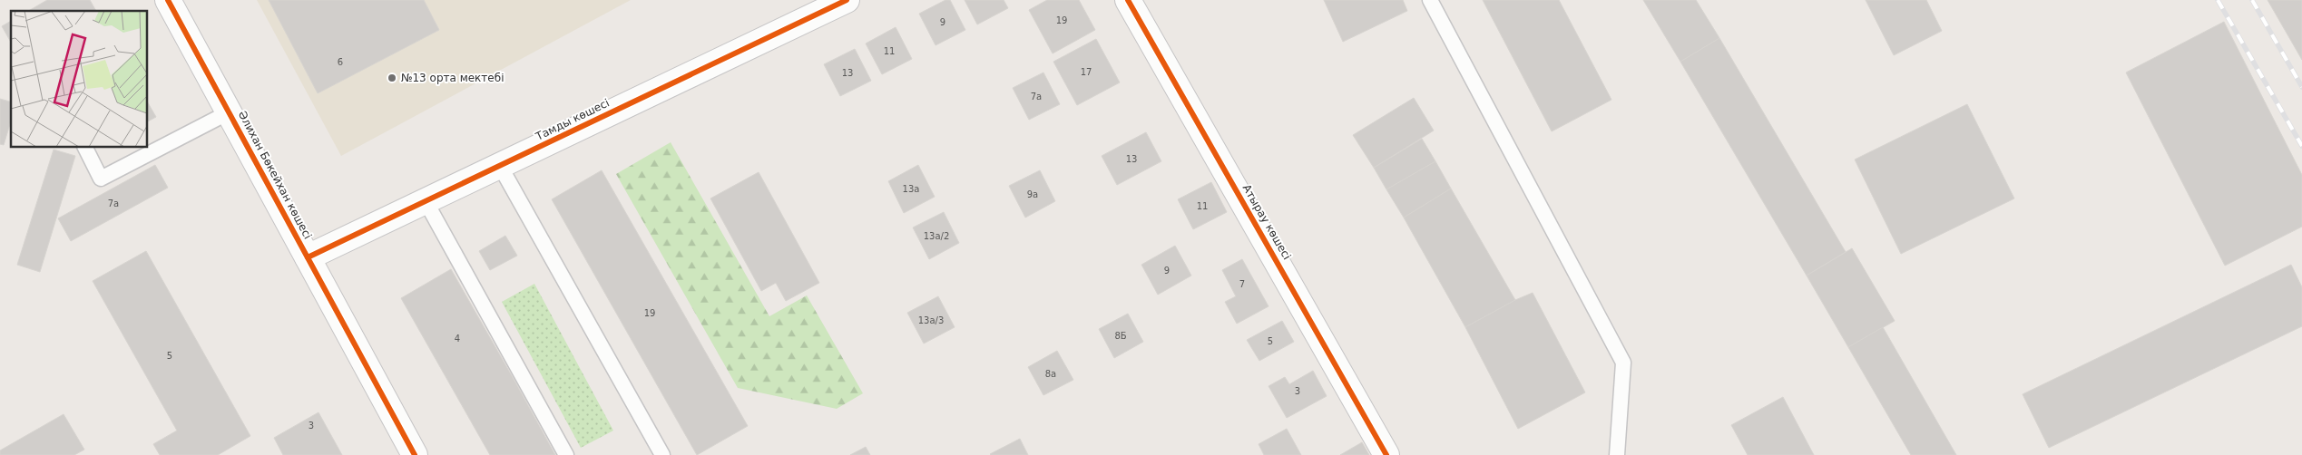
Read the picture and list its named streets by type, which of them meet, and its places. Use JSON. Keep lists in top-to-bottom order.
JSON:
{
  "streets": {
    "street": ["Тамды көшесі", "Әлихан Бөкейхан көшесі", "Атырау көшесі"]
  },
  "crossings": [
    ["Тамды көшесі", "Әлихан Бөкейхан көшесі"]
  ],
  "places": ["№13 орта мектебі"],
  "house_numbers": [
    "19",
    "9",
    "11",
    "6",
    "17",
    "13",
    "7а",
    "13",
    "13а",
    "9а",
    "7а",
    "11",
    "13а/2",
    "9",
    "7",
    "19",
    "13а/3",
    "8Б",
    "4",
    "5",
    "5",
    "8а",
    "3",
    "3"
  ]
}
